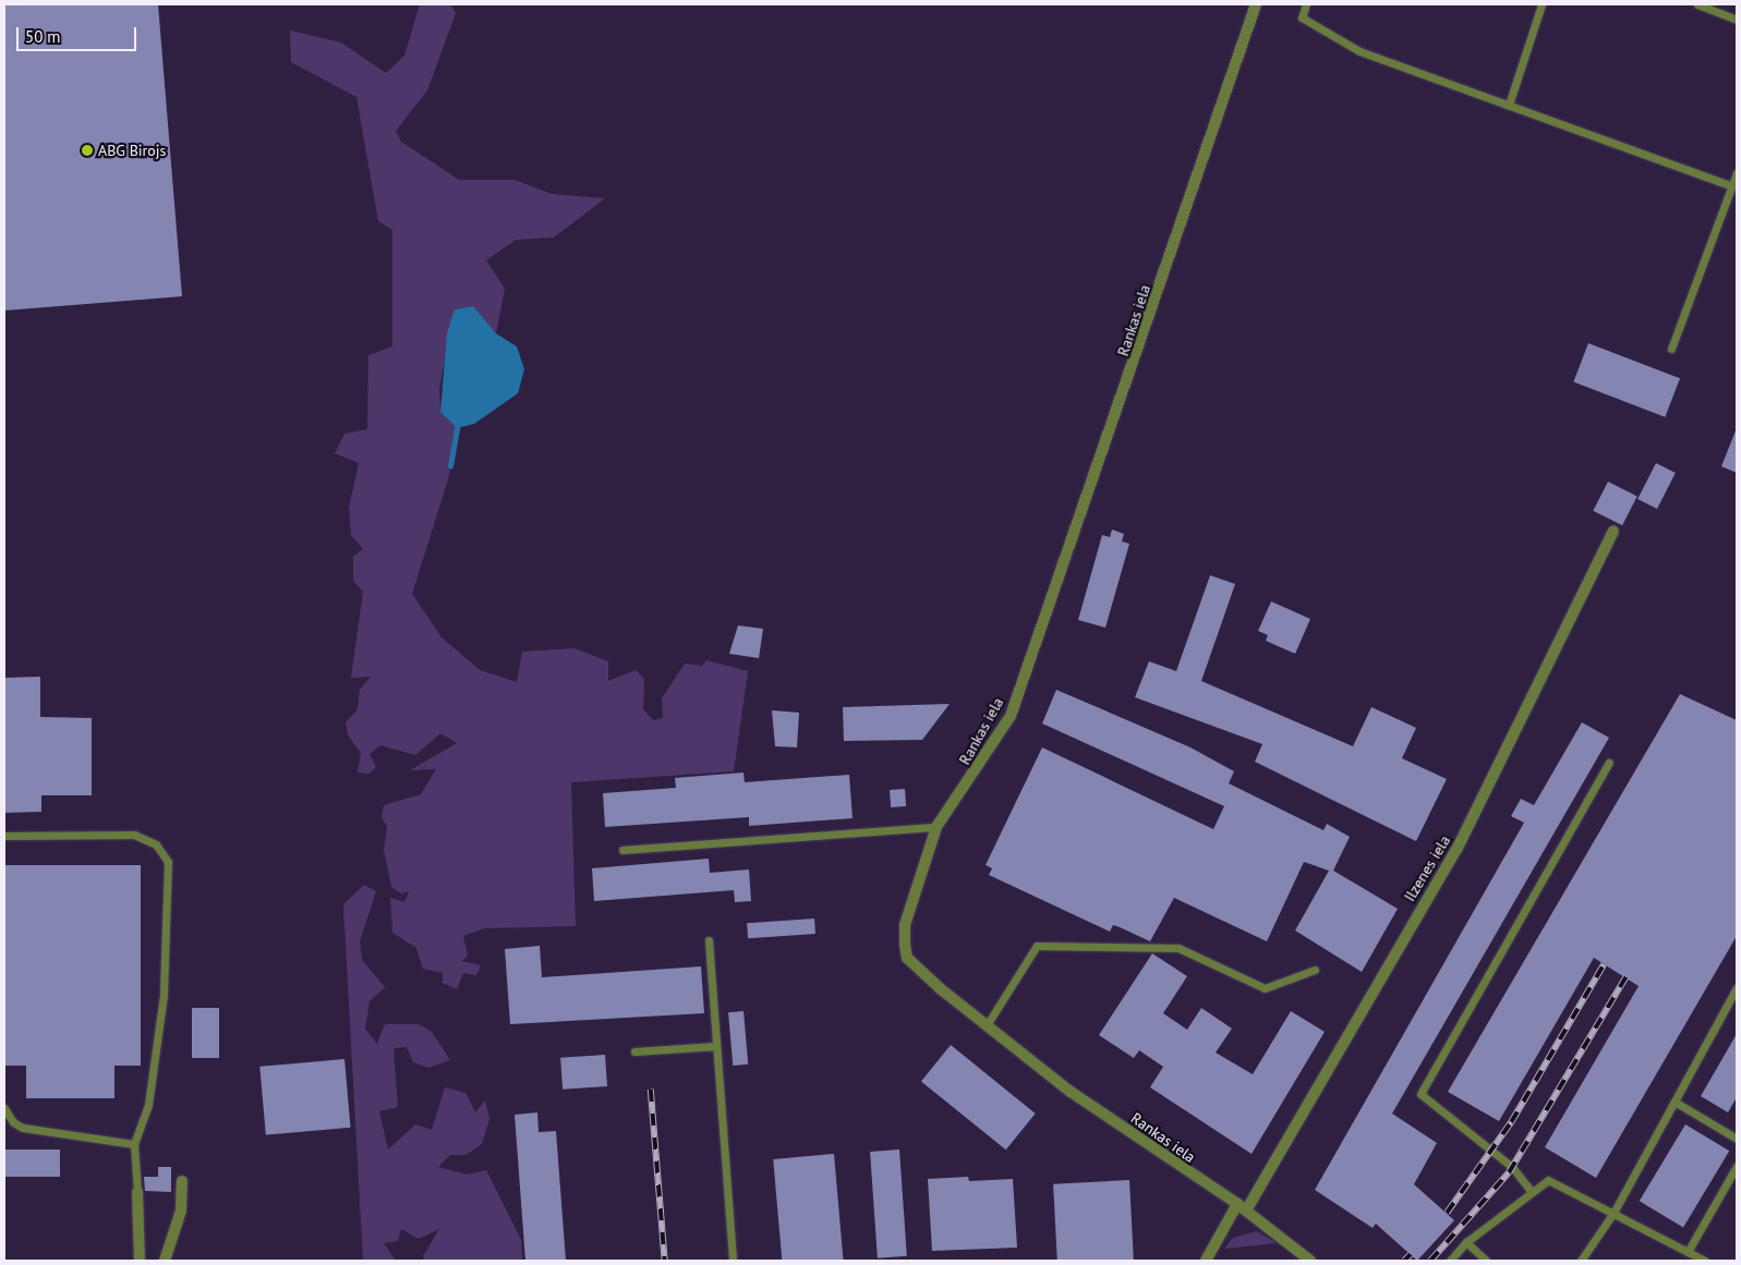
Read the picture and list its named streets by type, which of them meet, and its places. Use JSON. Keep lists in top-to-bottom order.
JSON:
{
  "streets": {
    "street": ["Rankas iela", "Ilzenes iela"]
  },
  "crossings": [
    ["Rankas iela", "Ilzenes iela"]
  ],
  "places": ["ABG Birojs"],
  "scale_bar": "50 m"
}
